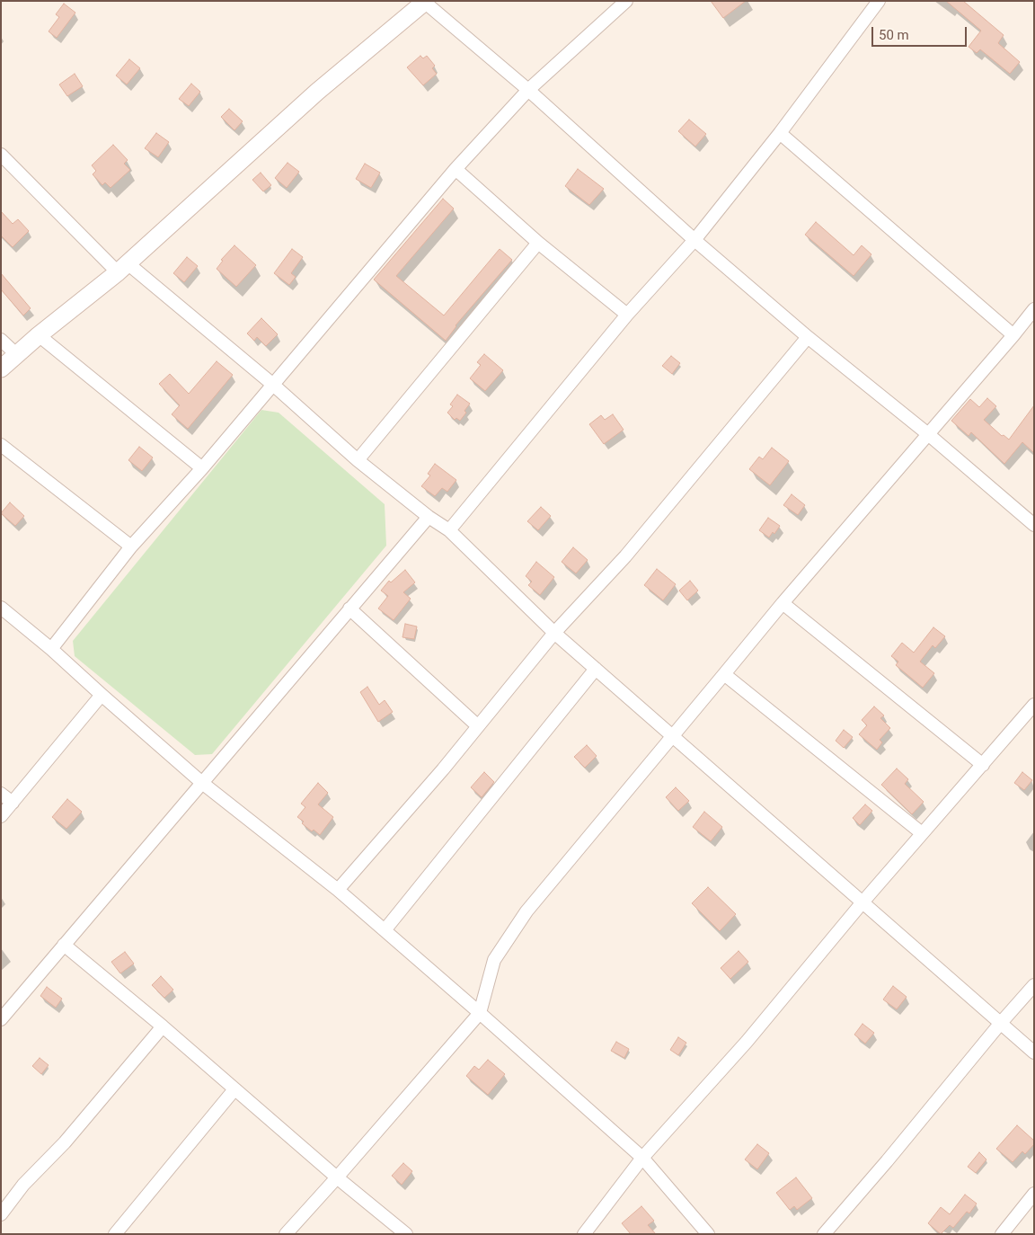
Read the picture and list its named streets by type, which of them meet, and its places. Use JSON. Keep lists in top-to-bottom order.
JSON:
{
  "scale_bar": "50 m"
}
